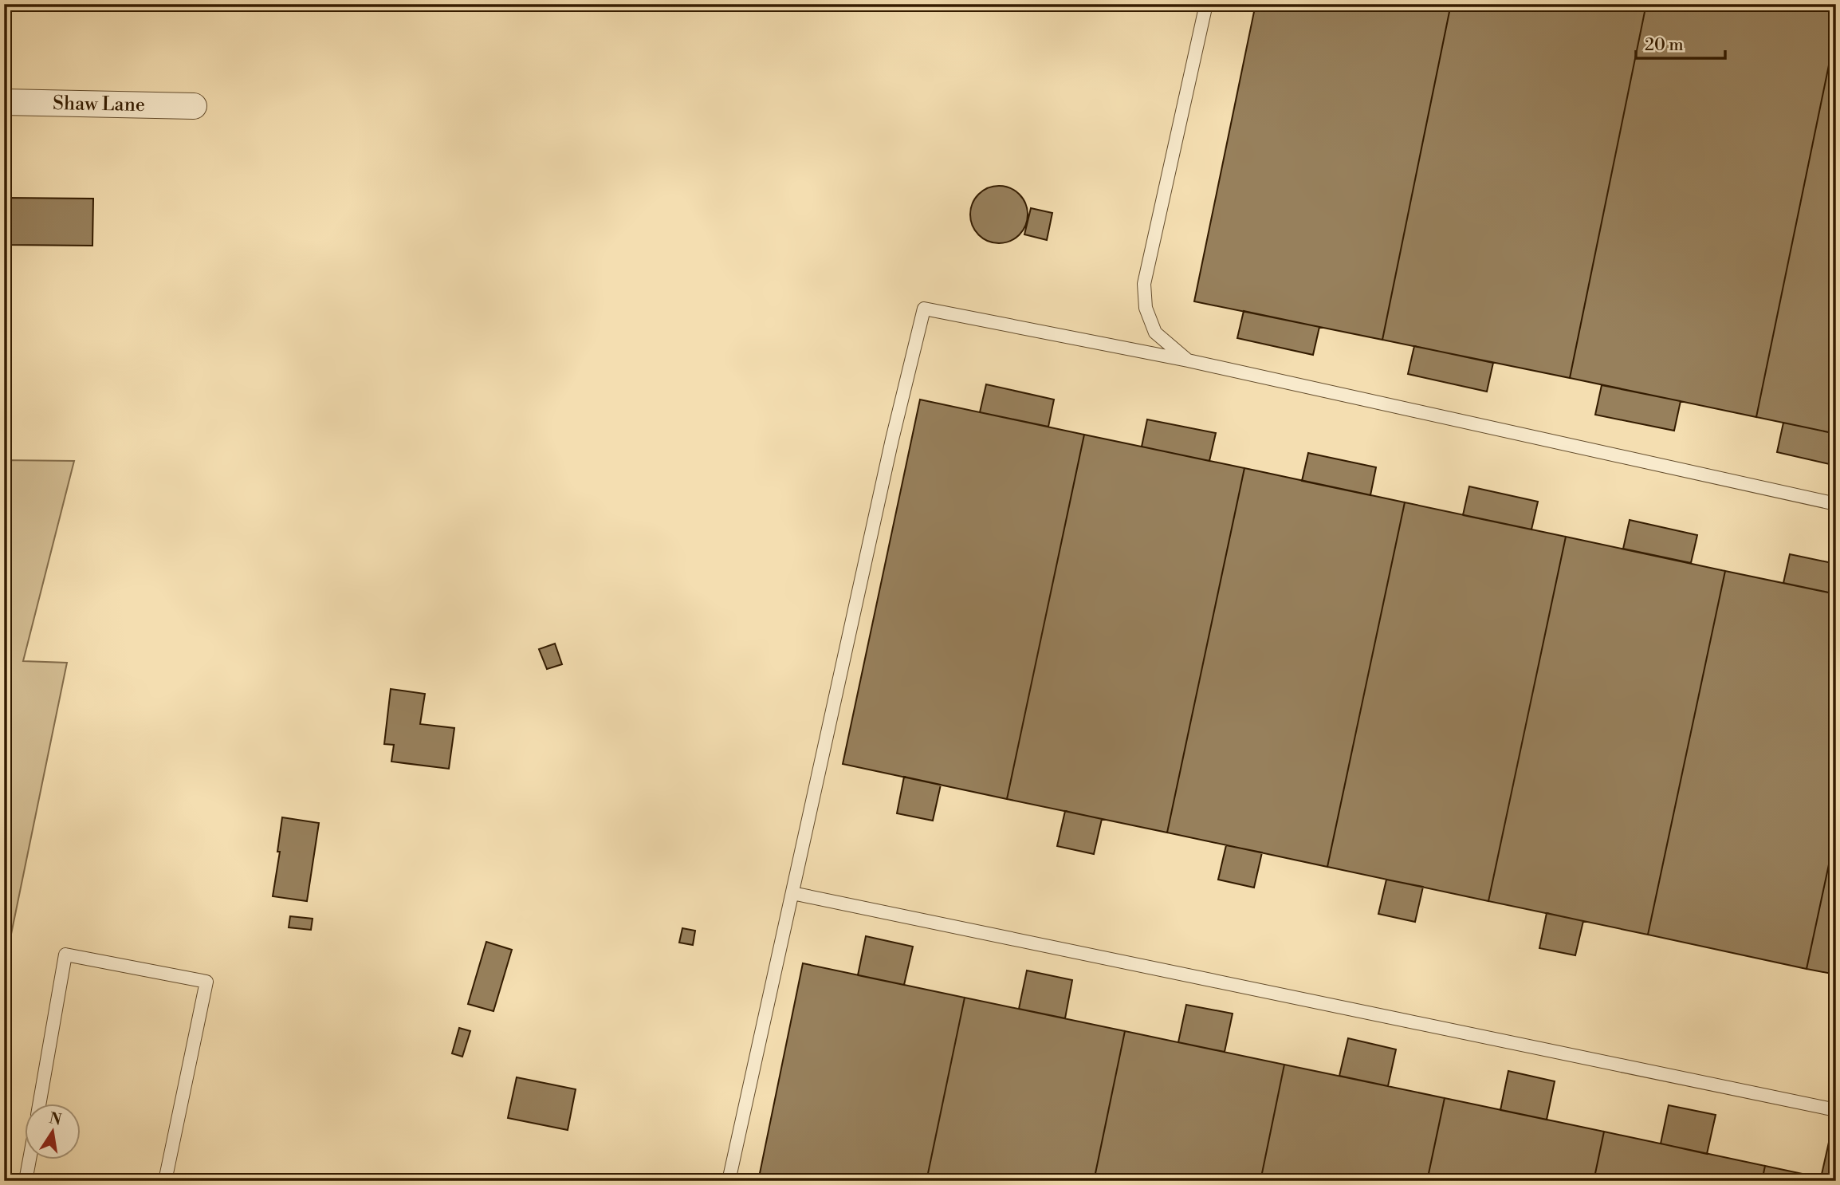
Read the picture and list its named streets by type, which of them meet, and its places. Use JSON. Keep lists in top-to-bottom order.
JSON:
{
  "streets": {
    "street": ["Shaw Lane"]
  },
  "scale_bar": "20 m",
  "north": "top"
}
